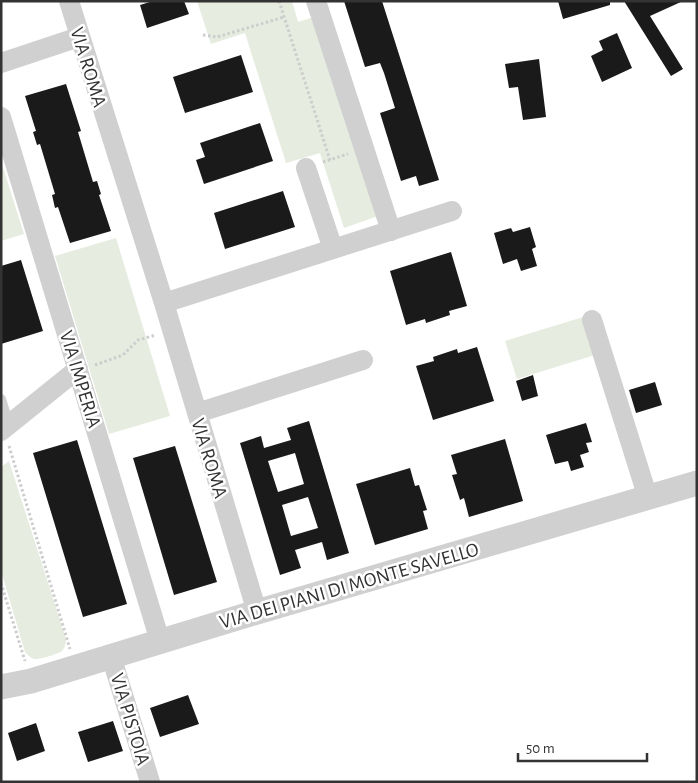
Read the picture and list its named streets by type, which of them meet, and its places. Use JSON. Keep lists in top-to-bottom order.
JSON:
{
  "streets": {
    "street": [
      "VIA ROMA",
      "VIA IMPERIA",
      "VIA DEI PIANI DI MONTE SAVELLO",
      "VIA PISTOIA"
    ]
  },
  "crossings": [
    ["VIA ROMA", "VIA DEI PIANI DI MONTE SAVELLO"],
    ["VIA IMPERIA", "VIA DEI PIANI DI MONTE SAVELLO"],
    ["VIA DEI PIANI DI MONTE SAVELLO", "VIA PISTOIA"]
  ],
  "scale_bar": "50 m"
}
